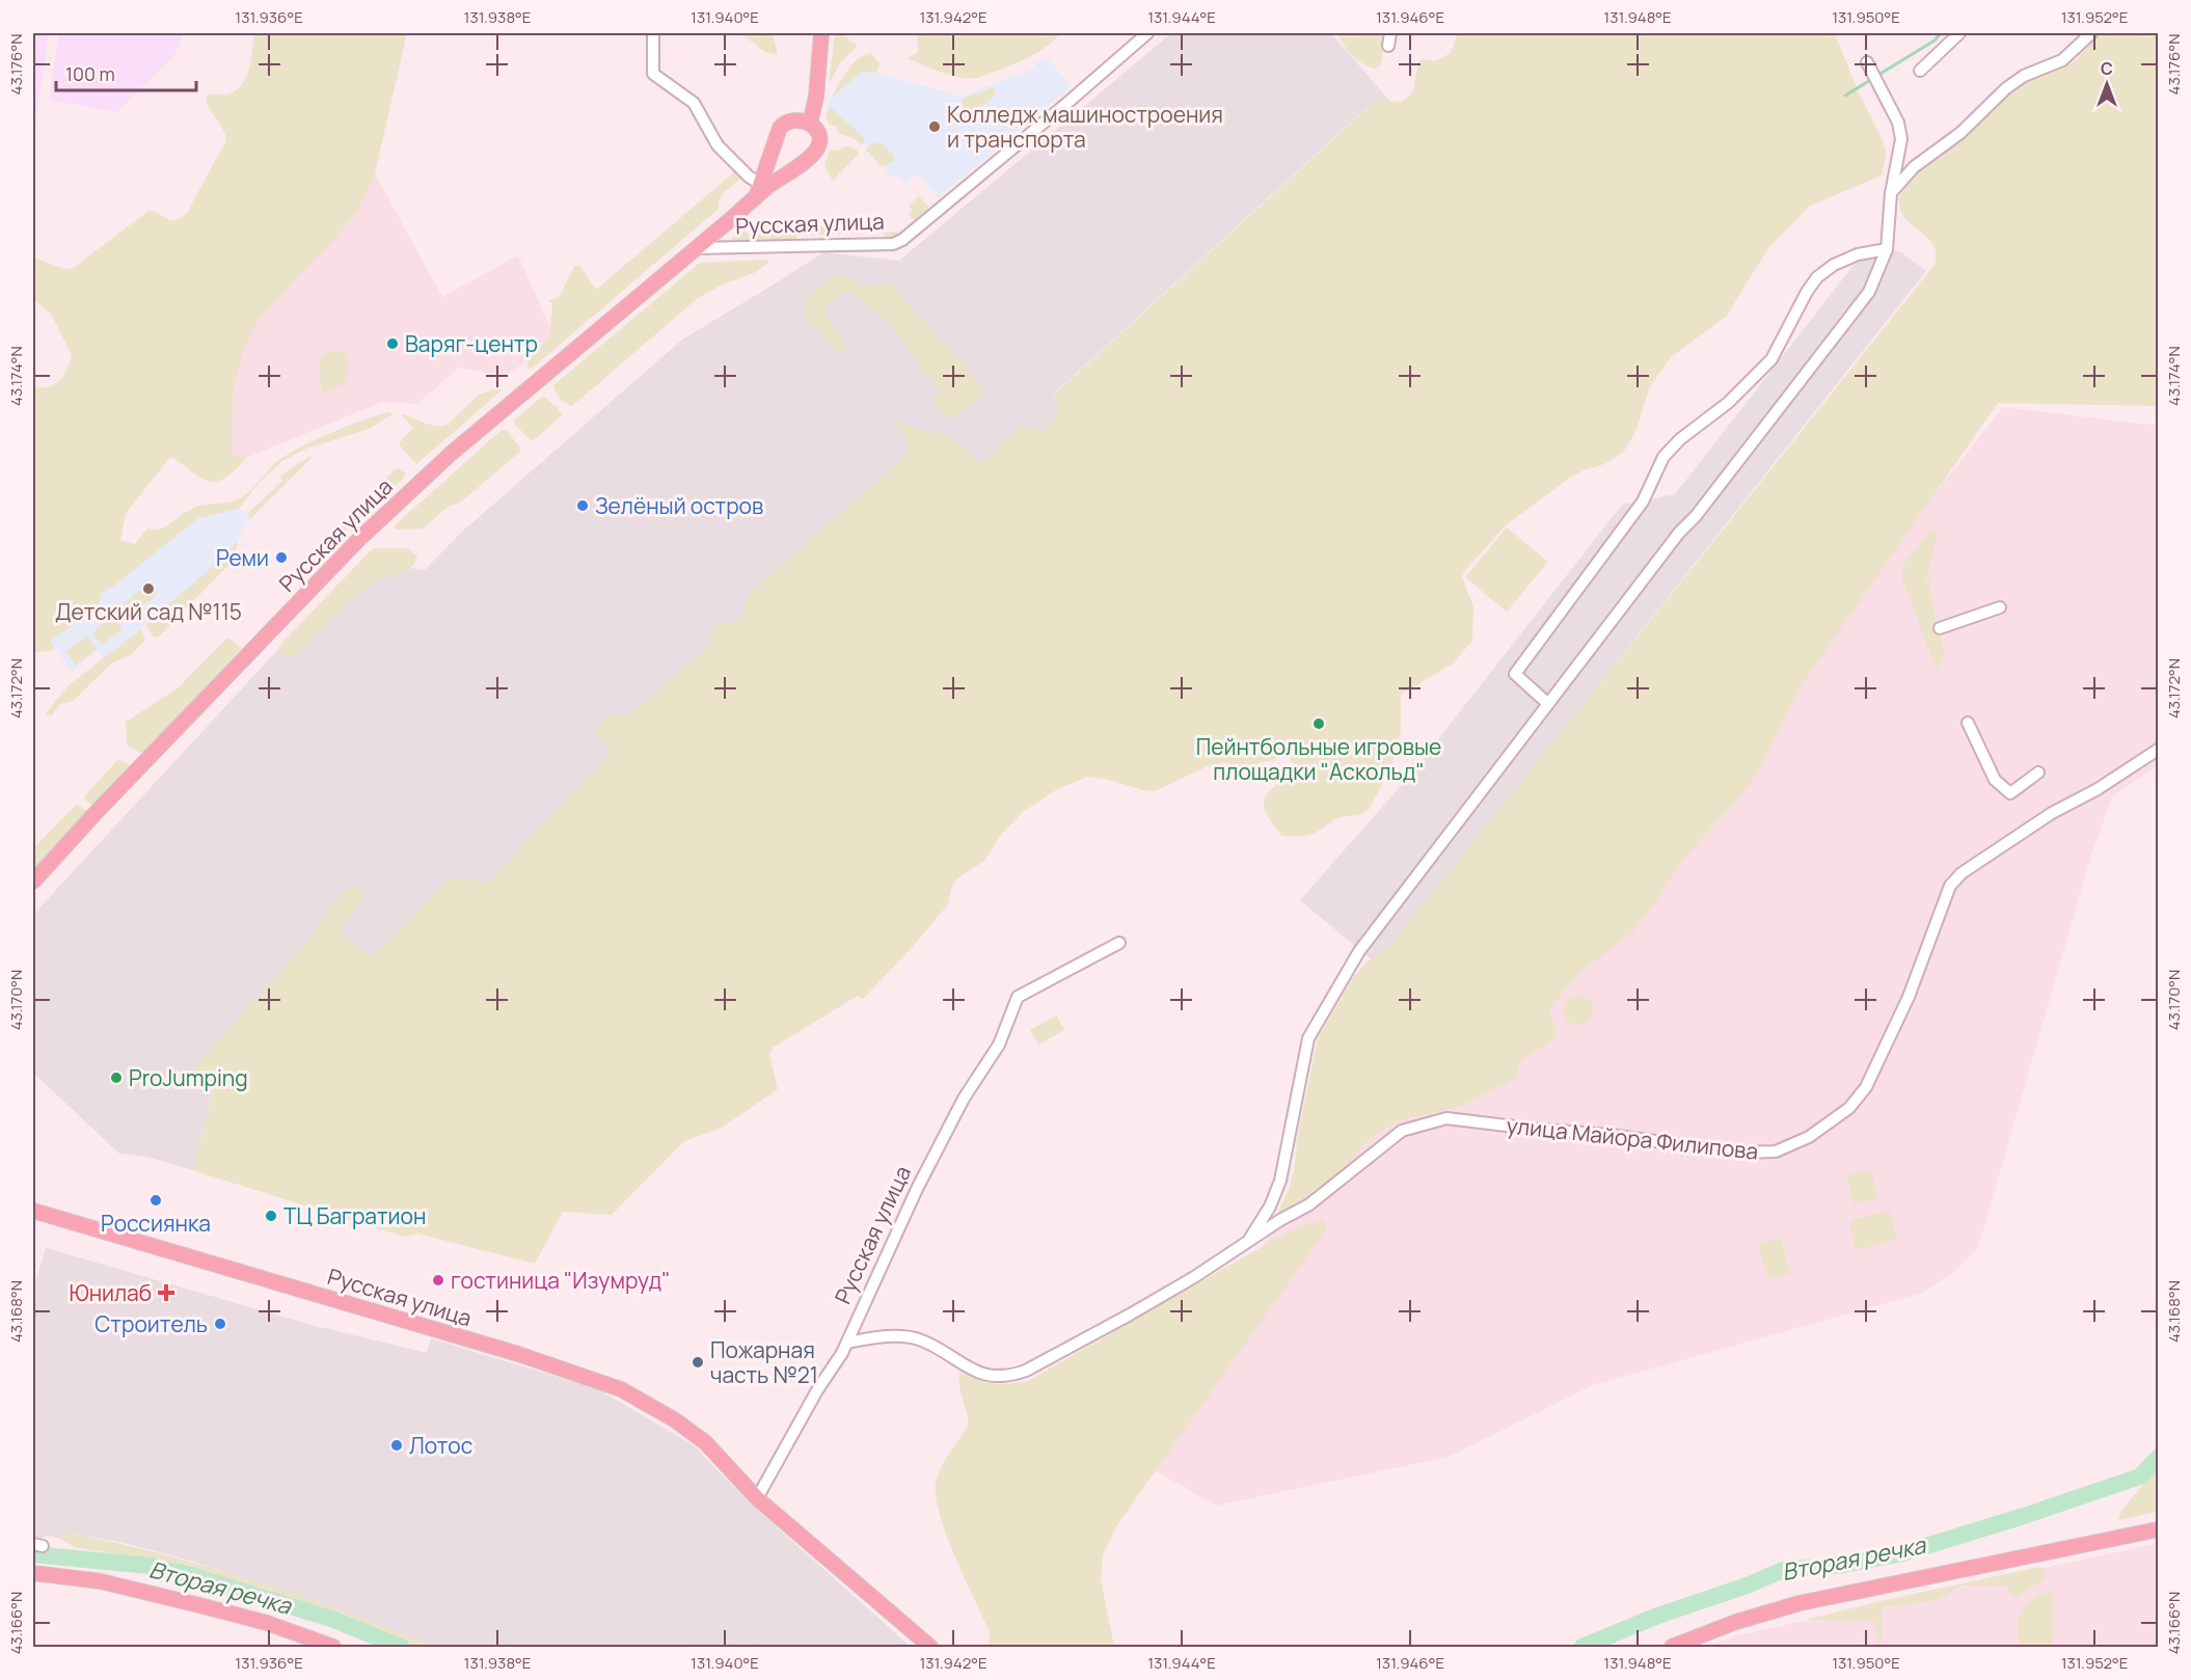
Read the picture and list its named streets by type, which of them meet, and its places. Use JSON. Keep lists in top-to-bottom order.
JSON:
{
  "streets": {
    "main road": ["Русская улица"],
    "street": ["улица Майора Филипова"]
  },
  "crossings": [
    ["Русская улица", "улица Майора Филипова"]
  ],
  "water": ["Вторая речка"],
  "places": {
    "other": [
      "Колледж машиностроения и транспорта",
      "Варяг-центр",
      "Зелёный остров",
      "Реми",
      "Детский сад №115",
      "Пейнтбольные игровые площадки \"Аскольд\"",
      "ProJumping",
      "Россиянка",
      "ТЦ Багратион",
      "гостиница \"Изумруд\"",
      "Строитель",
      "Пожарная часть №21",
      "Лотос"
    ],
    "health": ["Юнилаб"]
  },
  "scale_bar": "100 m",
  "north": "top",
  "coordinates": [
    "131.936°E",
    "131.938°E",
    "131.940°E",
    "131.942°E",
    "131.944°E",
    "131.946°E",
    "131.948°E",
    "131.950°E",
    "131.952°E",
    "43.176°N",
    "43.174°N",
    "43.172°N",
    "43.170°N",
    "43.168°N",
    "43.166°N"
  ]
}
